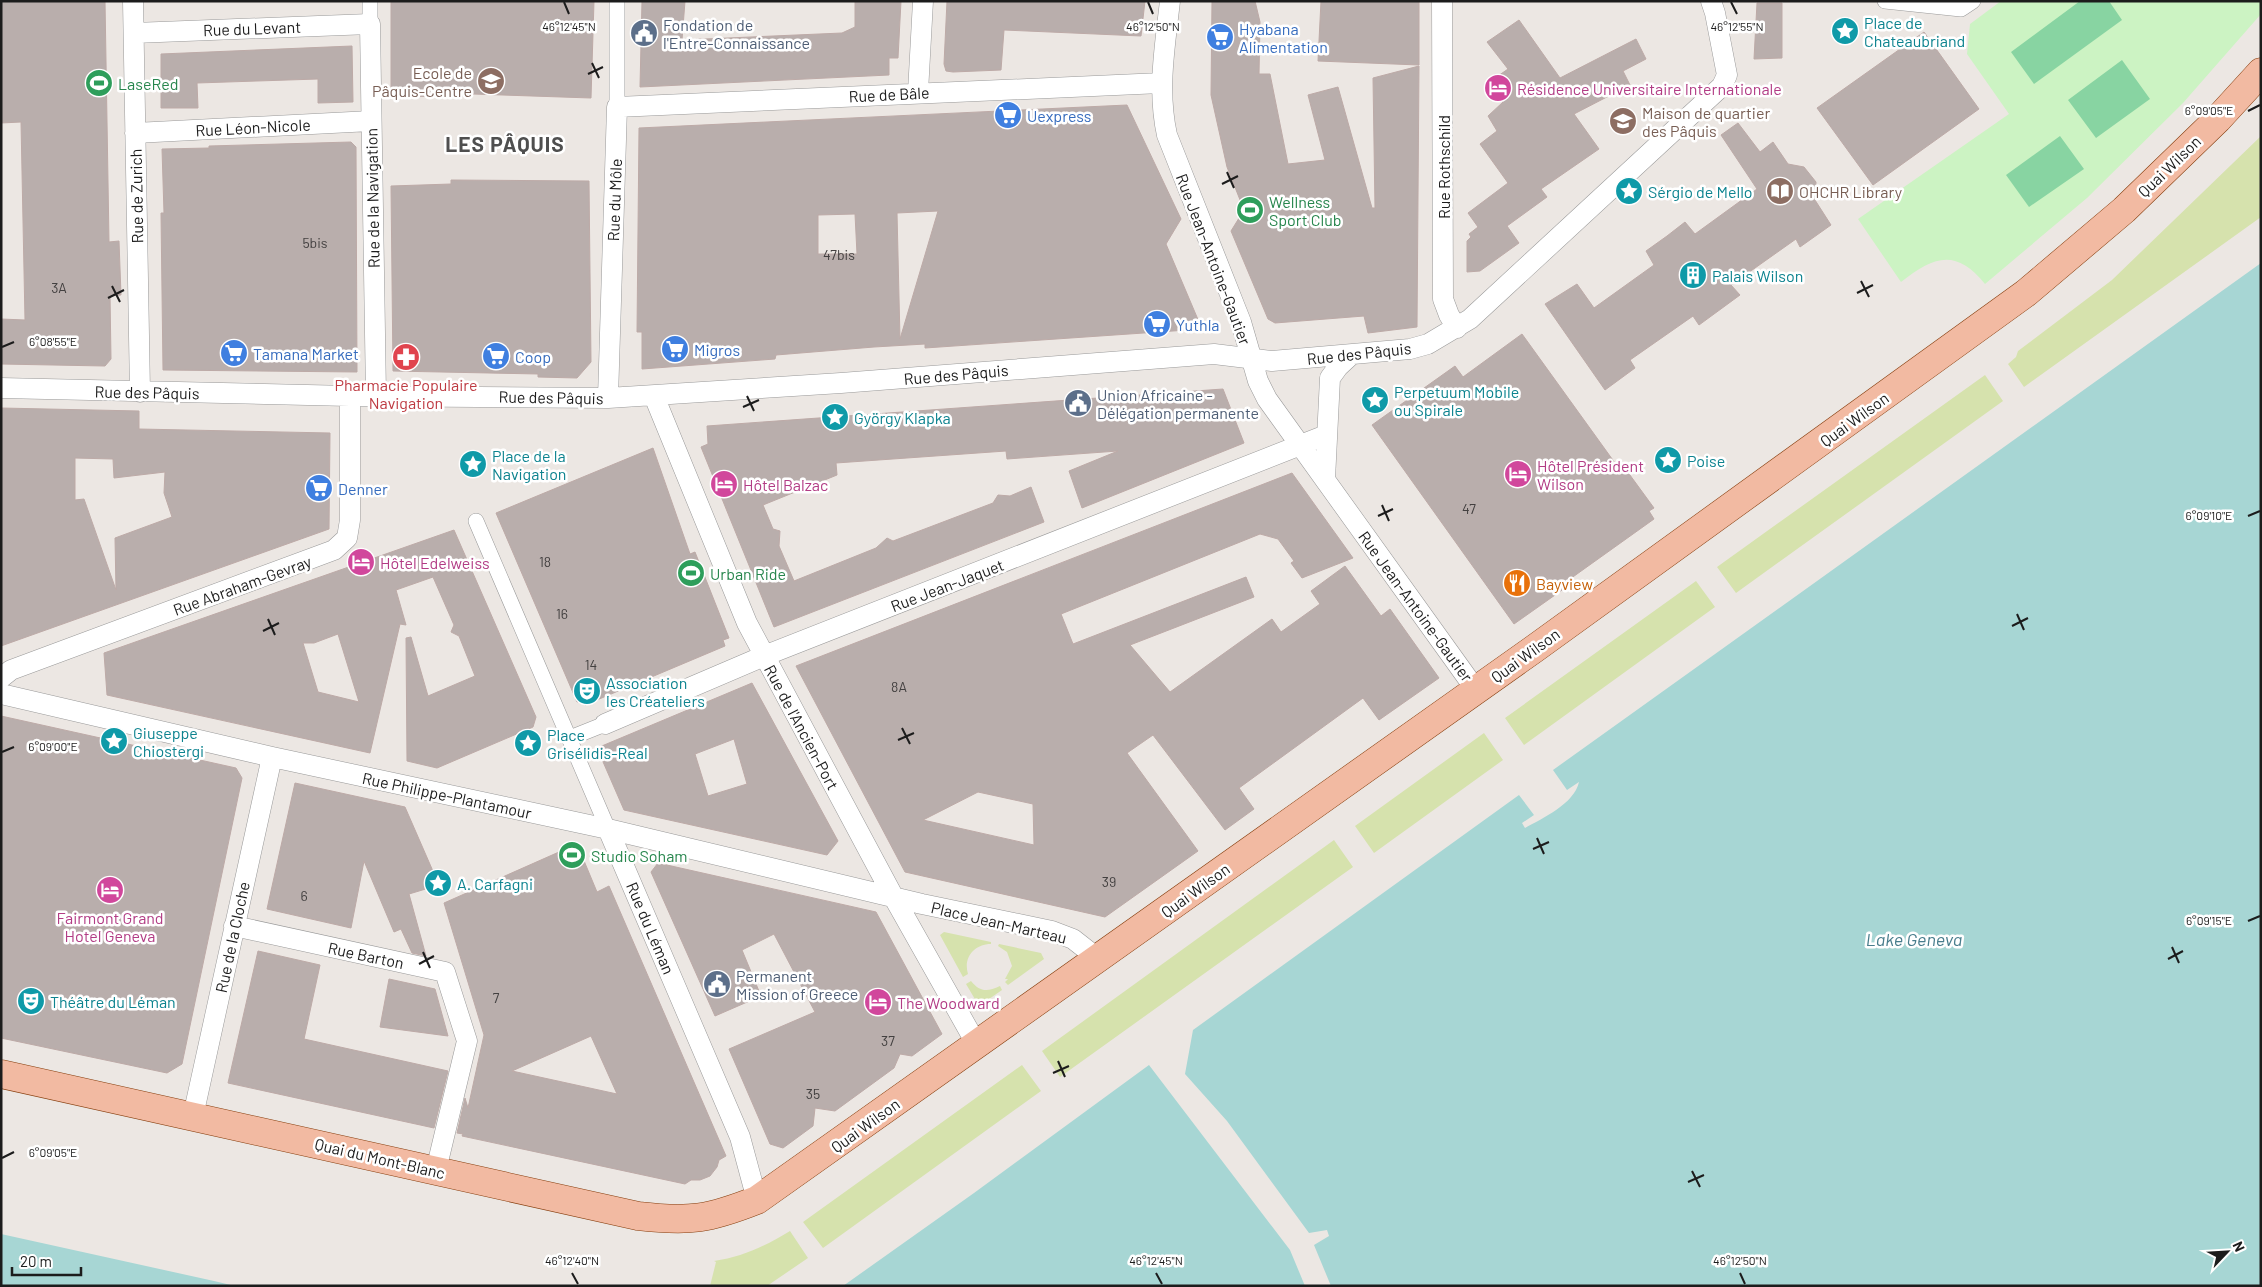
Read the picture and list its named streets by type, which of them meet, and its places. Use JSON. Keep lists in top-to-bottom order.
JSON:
{
  "streets": {
    "main road": ["Quai Wilson", "Quai du Mont-Blanc"],
    "street": [
      "Rue du Levant",
      "Rue de Bâle",
      "Rue Léon-Nicole",
      "Rue Rothschild",
      "Rue de Zurich",
      "Rue de la Navigation",
      "Rue du Môle",
      "Rue Jean-Antoine-Gautier",
      "Rue des Pâquis",
      "Rue Abraham-Gevray",
      "Rue Jean-Jaquet",
      "Rue de l'Ancien-Port",
      "Rue Philippe-Plantamour",
      "Place Jean-Marteau",
      "Rue du Léman",
      "Rue de la Cloche",
      "Rue Barton"
    ]
  },
  "crossings": [
    ["Rue du Levant", "Rue de Zurich"],
    ["Rue du Levant", "Rue de la Navigation"],
    ["Rue de Bâle", "Rue du Môle"],
    ["Rue de Bâle", "Rue Jean-Antoine-Gautier"],
    ["Rue Léon-Nicole", "Rue de Zurich"],
    ["Rue Léon-Nicole", "Rue de la Navigation"],
    ["Quai Wilson", "Rue Jean-Antoine-Gautier"],
    ["Quai Wilson", "Rue de l'Ancien-Port"],
    ["Quai Wilson", "Place Jean-Marteau"],
    ["Quai Wilson", "Rue du Léman"],
    ["Quai Wilson", "Quai du Mont-Blanc"],
    ["Rue Rothschild", "Rue des Pâquis"],
    ["Rue de Zurich", "Rue des Pâquis"],
    ["Rue de la Navigation", "Rue des Pâquis"],
    ["Rue du Môle", "Rue des Pâquis"],
    ["Rue Jean-Antoine-Gautier", "Rue des Pâquis"],
    ["Rue Jean-Antoine-Gautier", "Rue Jean-Jaquet"],
    ["Rue des Pâquis", "Rue Abraham-Gevray"],
    ["Rue des Pâquis", "Rue de l'Ancien-Port"],
    ["Rue Jean-Jaquet", "Rue de l'Ancien-Port"],
    ["Rue Jean-Jaquet", "Rue du Léman"],
    ["Rue de l'Ancien-Port", "Rue Philippe-Plantamour"],
    ["Rue de l'Ancien-Port", "Place Jean-Marteau"],
    ["Rue Philippe-Plantamour", "Place Jean-Marteau"],
    ["Rue Philippe-Plantamour", "Rue du Léman"],
    ["Rue Philippe-Plantamour", "Rue de la Cloche"],
    ["Rue du Léman", "Quai du Mont-Blanc"],
    ["Rue de la Cloche", "Rue Barton"],
    ["Rue de la Cloche", "Quai du Mont-Blanc"],
    ["Rue Barton", "Quai du Mont-Blanc"]
  ],
  "districts": ["LES PÂQUIS"],
  "water": ["Lake Geneva"],
  "places": {
    "place": [
      "Place de Chateaubriand",
      "Sérgio de Mello",
      "Perpetuum Mobile ou Spirale",
      "György Klapka",
      "Poise",
      "Place de la Navigation",
      "Giuseppe Chiostergi",
      "Place Grisélidis-Real",
      "A. Carfagni"
    ],
    "public building": ["Fondation de l'Entre-Connaissance", "Union Africaine - Délégation permanente", "Permanent Mission of Greece"],
    "supermarket": [
      "Hyabana Alimentation",
      "Uexpress",
      "Yuthla",
      "Migros",
      "Tamana Market",
      "Coop",
      "Denner"
    ],
    "school or university": ["Ecole de Pâquis-Centre", "Maison de quartier des Pâquis"],
    "sports": [
      "LaseRed",
      "Wellness Sport Club",
      "Urban Ride",
      "Studio Soham"
    ],
    "hotel": [
      "Résidence Universitaire Internationale",
      "Hôtel Président Wilson",
      "Hôtel Balzac",
      "Hôtel Edelweiss",
      "Fairmont Grand Hotel Geneva",
      "The Woodward"
    ],
    "library": ["OHCHR Library"],
    "building": ["Palais Wilson"],
    "pharmacy": ["Pharmacie Populaire Navigation"],
    "restaurant": ["Bayview"],
    "theatre": ["Association les Créateliers", "Théâtre du Léman"]
  },
  "house_numbers": [
    "5bis",
    "47bis",
    "3A",
    "47",
    "18",
    "16",
    "14",
    "8A",
    "39",
    "6",
    "7",
    "37",
    "35"
  ],
  "scale_bar": "20 m",
  "north": "top right",
  "coordinates": [
    "46°12'45\"N",
    "46°12'50\"N",
    "46°12'55\"N",
    "6°09'05\"E",
    "6°08'55\"E",
    "6°09'10\"E",
    "6°09'00\"E",
    "6°09'15\"E",
    "46°12'40\"N"
  ]
}
